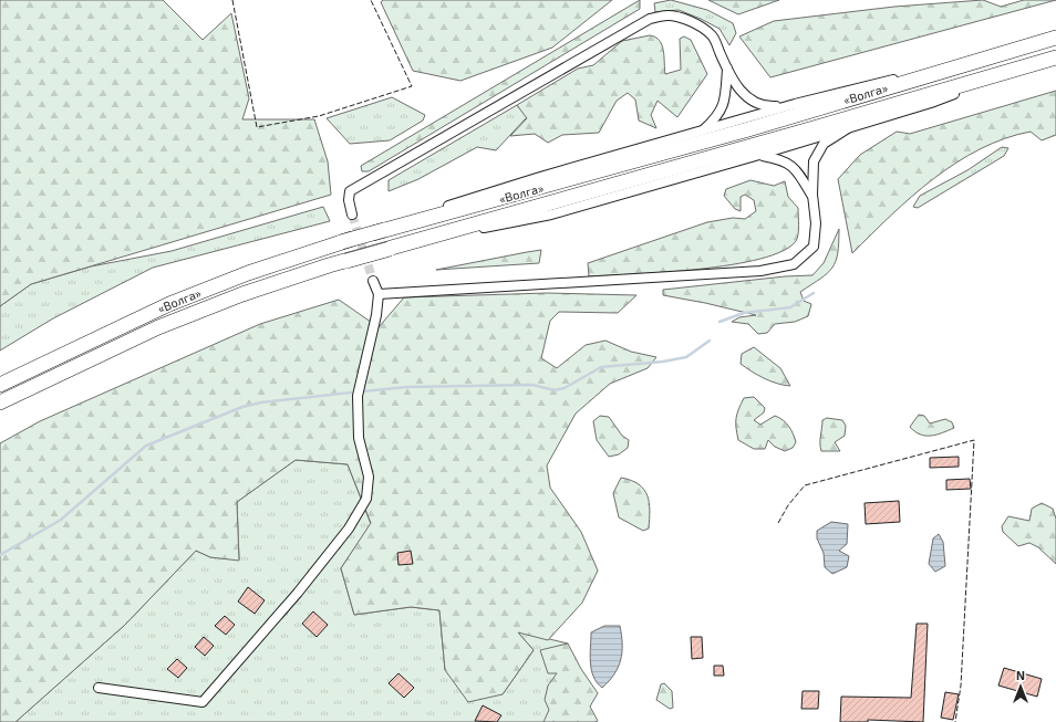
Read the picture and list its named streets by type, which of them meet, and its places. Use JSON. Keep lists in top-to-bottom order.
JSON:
{
  "streets": {
    "highway": ["«Волга»"]
  },
  "north": "top"
}
